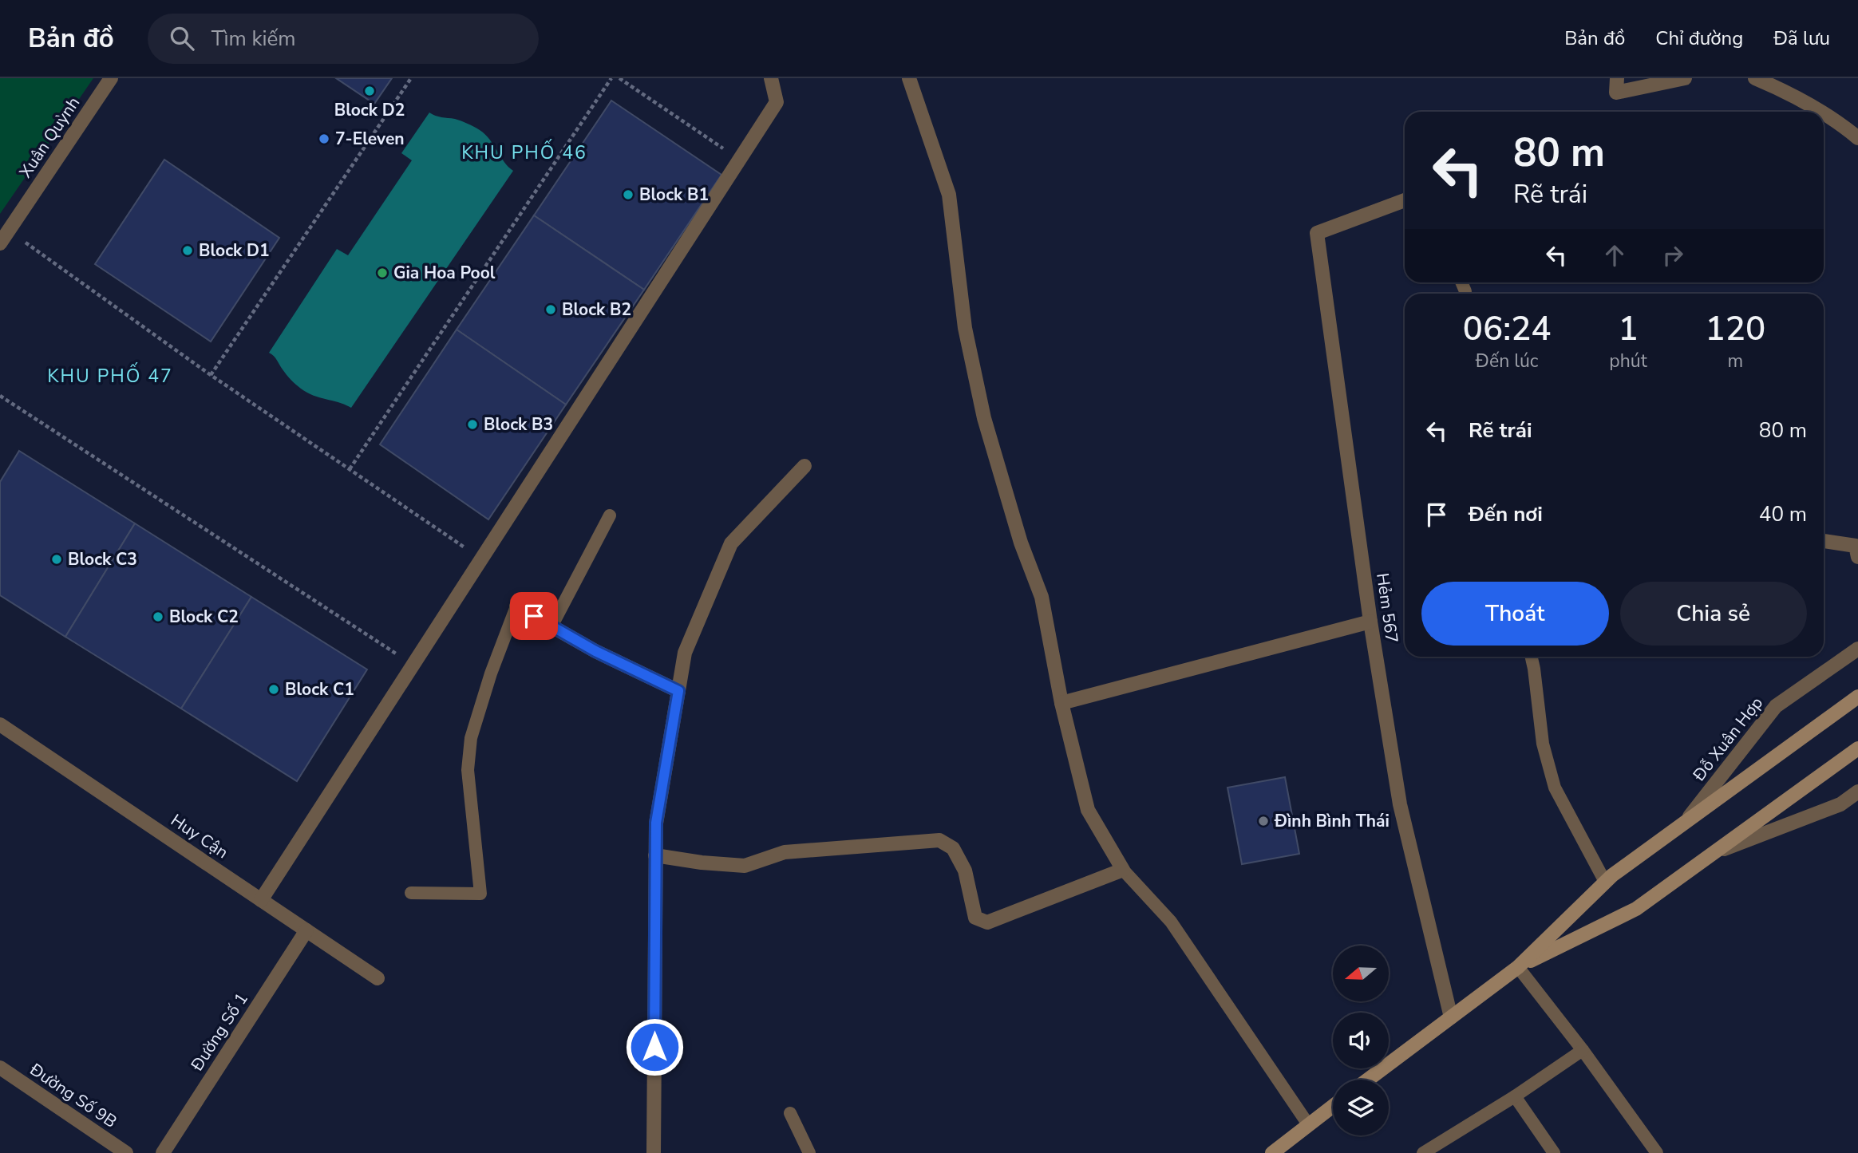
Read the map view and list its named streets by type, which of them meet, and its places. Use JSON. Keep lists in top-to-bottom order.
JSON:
{
  "streets": {
    "main road": ["Đỗ Xuân Hợp"],
    "street": [
      "Xuân Quỳnh",
      "Hẻm 567",
      "Huy Cận",
      "Đường Số 1",
      "Đường Số 9B"
    ]
  },
  "crossings": [
    ["Hẻm 567", "Đỗ Xuân Hợp"],
    ["Huy Cận", "Đường Số 1"]
  ],
  "districts": ["KHU PHỐ 46", "KHU PHỐ 47"],
  "places": [
    "Block D2",
    "7-Eleven",
    "Block B1",
    "Block D1",
    "Gia Hoa Pool",
    "Block B2",
    "Block B3",
    "Block C3",
    "Block C2",
    "Block C1",
    "Đình Bình Thái"
  ],
  "north": "left",
  "page": {
    "header": "Bản đồ",
    "search": "Tìm kiếm",
    "nav": ["Bản đồ", "Chỉ đường", "Đã lưu"],
    "turn": ["80 m", "Rẽ trái"],
    "eta": [
      "06:24",
      "Đến lúc",
      "1",
      "phút",
      "120",
      "m"
    ],
    "list": [
      {
        "name": "Rẽ trái",
        "value": "80 m"
      },
      {
        "name": "Đến nơi",
        "value": "40 m"
      }
    ],
    "buttons": ["Thoát", "Chia sẻ"]
  }
}
